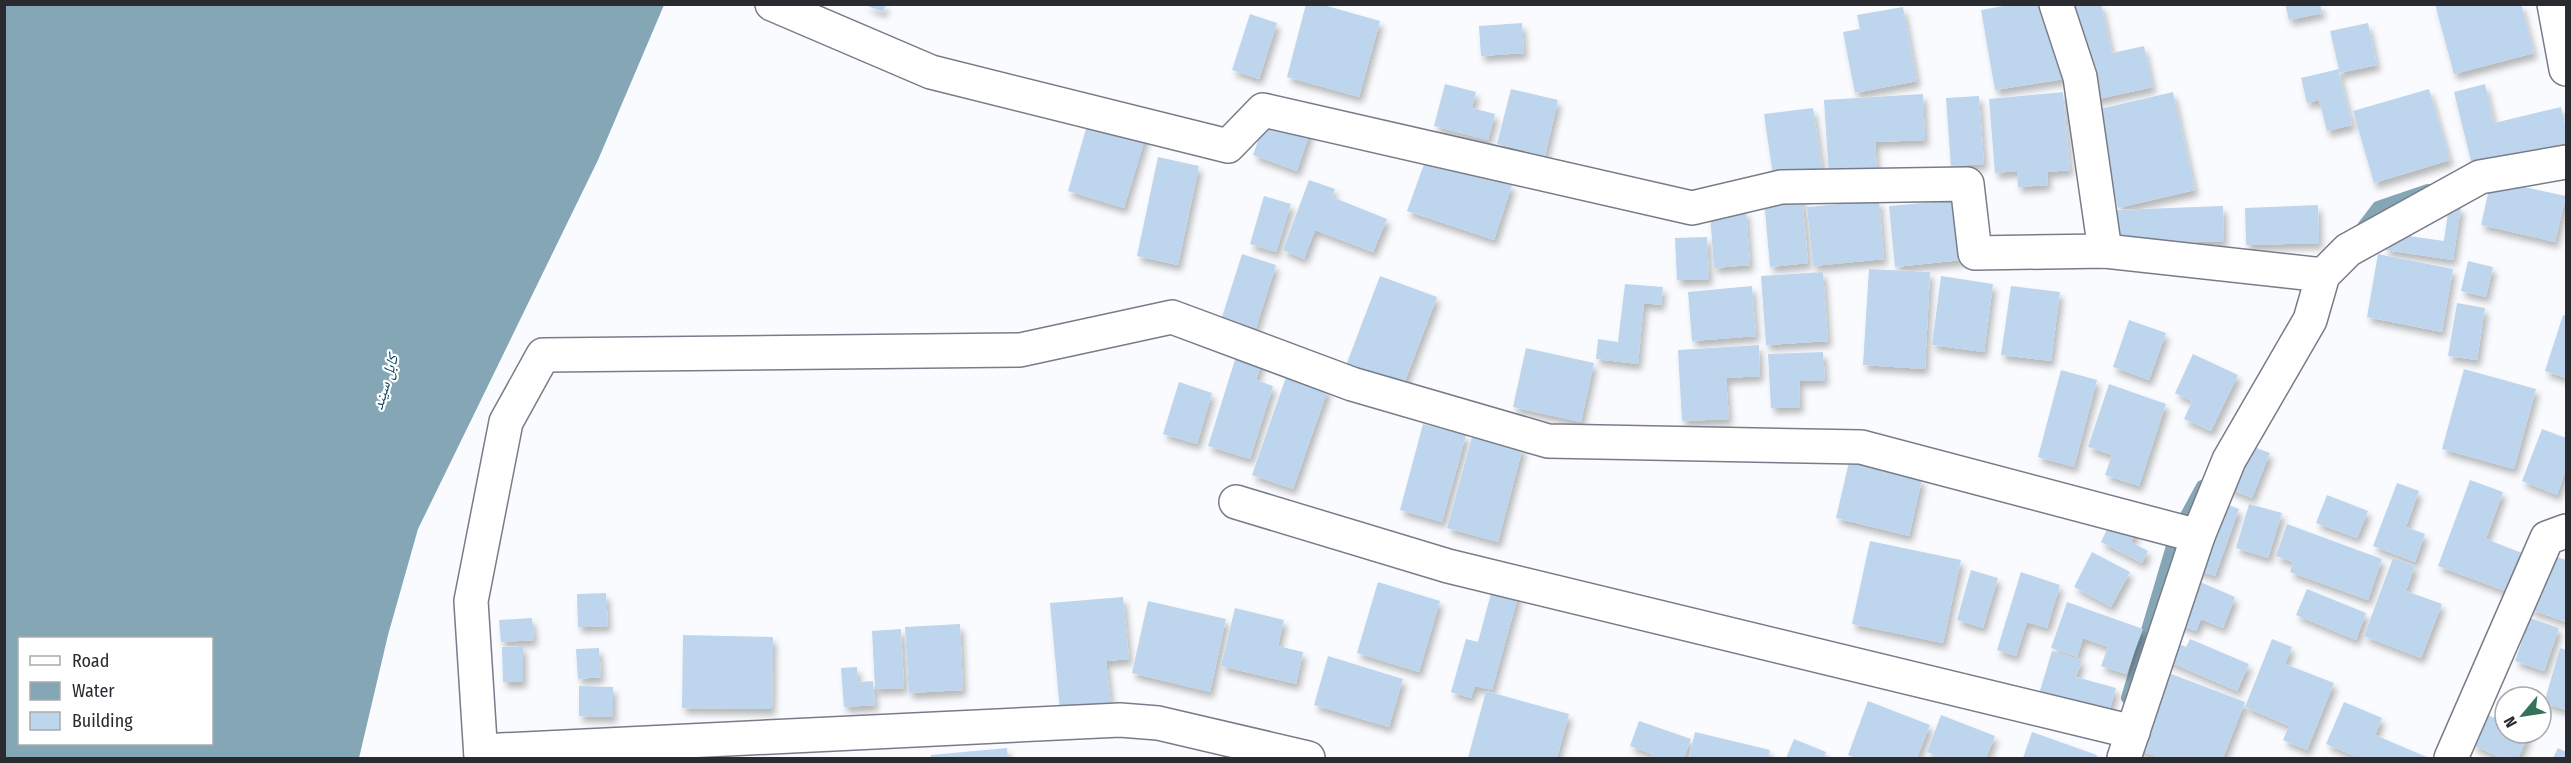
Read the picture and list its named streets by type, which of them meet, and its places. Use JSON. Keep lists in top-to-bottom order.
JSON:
{
  "water": ["کابل سيند"],
  "legend": ["Road", "Water", "Building"],
  "north": "bottom left"
}
